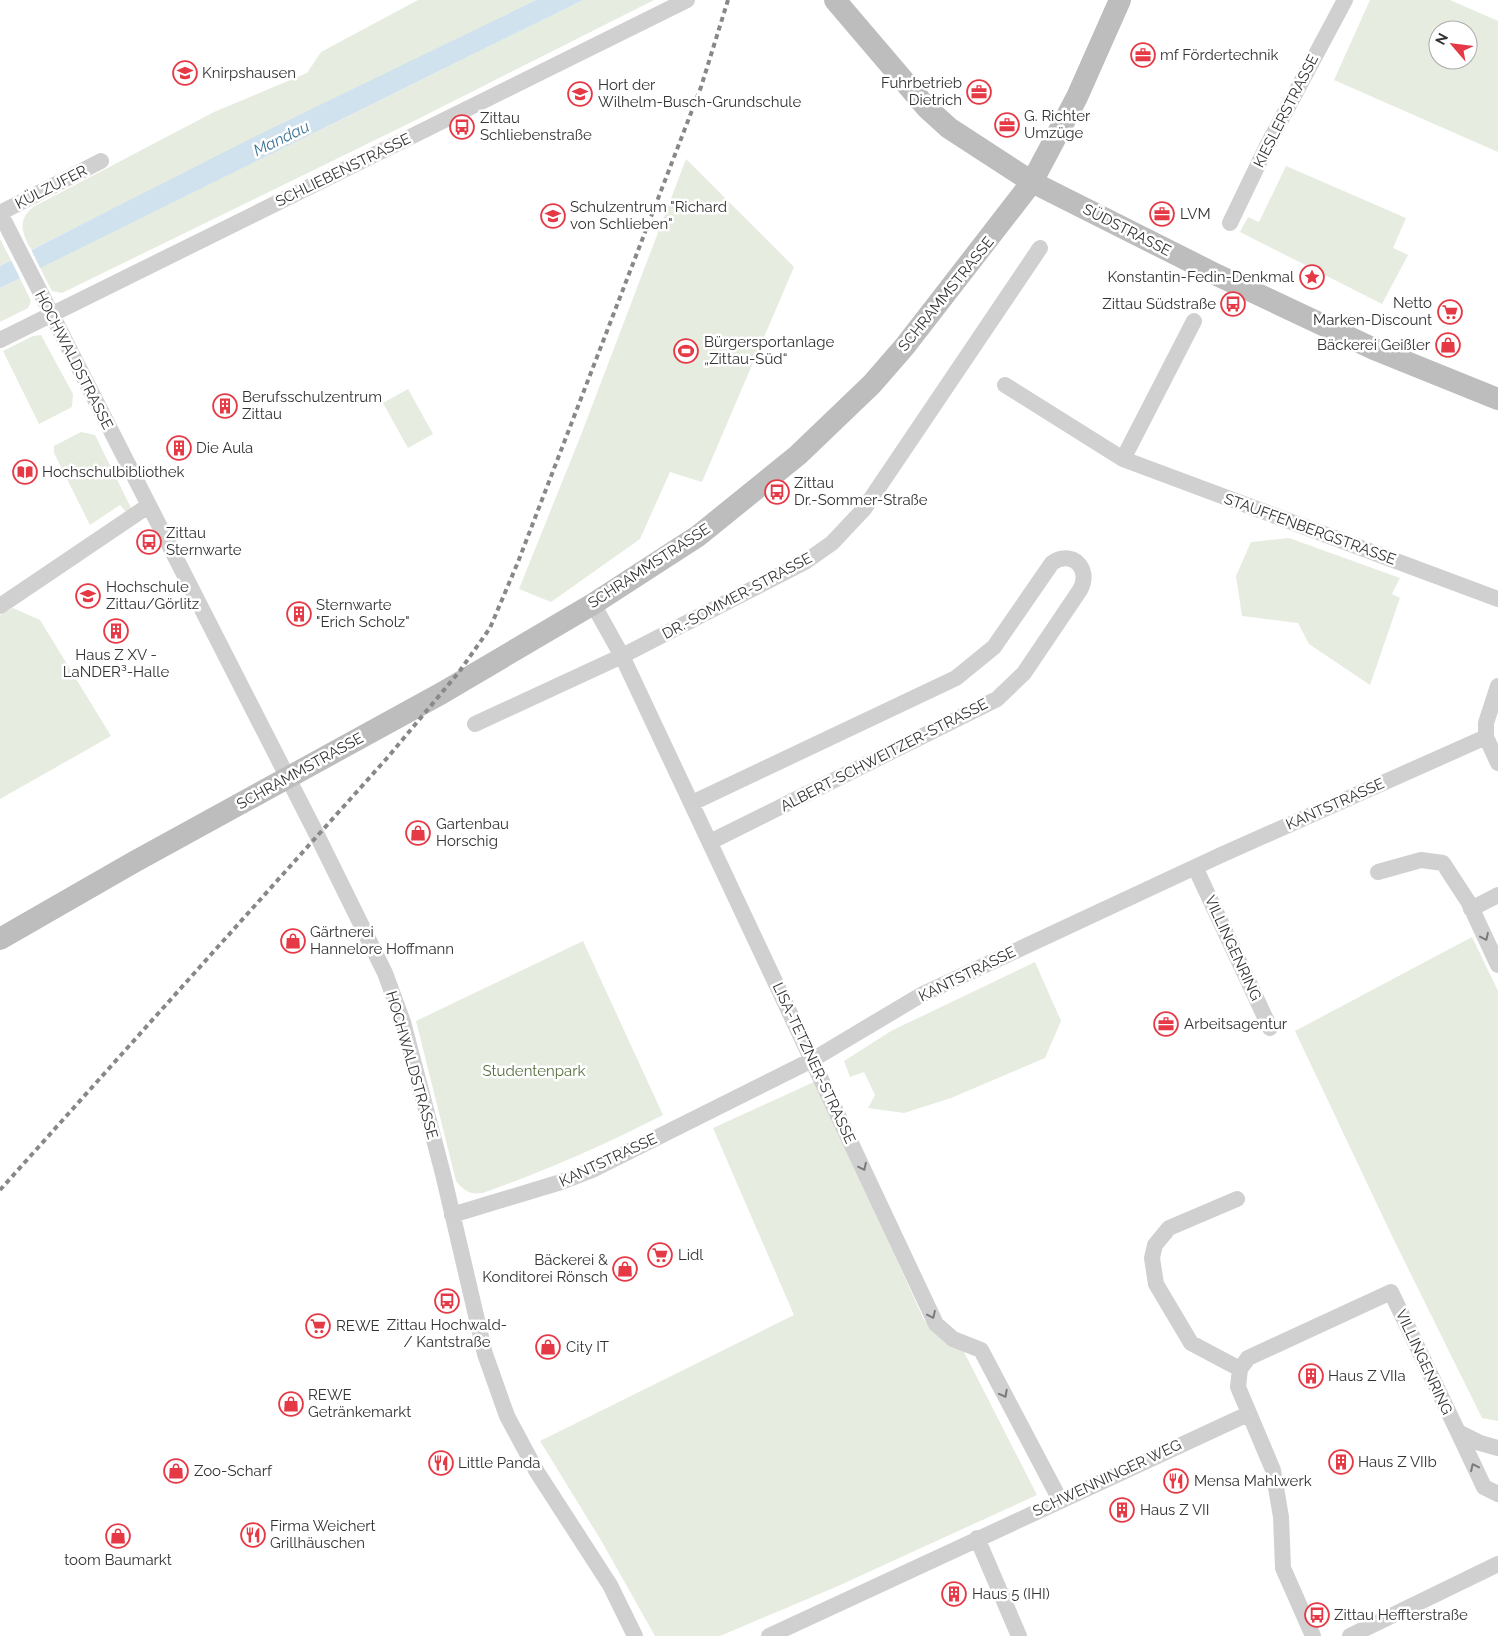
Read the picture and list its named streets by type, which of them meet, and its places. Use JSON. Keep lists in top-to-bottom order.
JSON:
{
  "streets": {
    "main road": ["SÜDSTRASSE", "SCHRAMMSTRASSE"],
    "street": [
      "KIESLERSTRASSE",
      "SCHLIEBENSTRASSE",
      "KÜLZUFER",
      "HOCHWALDSTRASSE",
      "STAUFFENBERGSTRASSE",
      "DR.-SOMMER-STRASSE",
      "ALBERT-SCHWEITZER-STRASSE",
      "KANTSTRASSE",
      "VILLINGENRING",
      "LISA-TETZNER-STRASSE",
      "SCHWENNINGER WEG"
    ]
  },
  "crossings": [
    ["SCHLIEBENSTRASSE", "HOCHWALDSTRASSE"],
    ["KÜLZUFER", "HOCHWALDSTRASSE"],
    ["SÜDSTRASSE", "SCHRAMMSTRASSE"],
    ["SCHRAMMSTRASSE", "HOCHWALDSTRASSE"],
    ["SCHRAMMSTRASSE", "LISA-TETZNER-STRASSE"],
    ["HOCHWALDSTRASSE", "KANTSTRASSE"],
    ["DR.-SOMMER-STRASSE", "LISA-TETZNER-STRASSE"],
    ["ALBERT-SCHWEITZER-STRASSE", "LISA-TETZNER-STRASSE"],
    ["KANTSTRASSE", "VILLINGENRING"],
    ["KANTSTRASSE", "LISA-TETZNER-STRASSE"],
    ["LISA-TETZNER-STRASSE", "SCHWENNINGER WEG"]
  ],
  "one_way": ["LISA-TETZNER-STRASSE"],
  "water": ["Mandau"],
  "parks": ["Studentenpark"],
  "places": {
    "office": [
      "mf Fördertechnik",
      "Fuhrbetrieb Dietrich",
      "G. Richter Umzüge",
      "LVM",
      "Arbeitsagentur"
    ],
    "school or university": [
      "Knirpshausen",
      "Hort der Wilhelm-Busch-Grundschule",
      "Schulzentrum \"Richard von Schlieben\"",
      "Hochschule Zittau/Görlitz"
    ],
    "bus stop": [
      "Zittau Schliebenstraße",
      "Zittau Südstraße",
      "Zittau Dr.-Sommer-Straße",
      "Zittau Sternwarte",
      "Zittau Hochwald- / Kantstraße",
      "Zittau Heffterstraße"
    ],
    "place": ["Konstantin-Fedin-Denkmal"],
    "supermarket": ["Netto Marken-Discount", "Lidl", "REWE"],
    "shop": [
      "Bäckerei Geißler",
      "Gartenbau Horschig",
      "Gärtnerei Hannelore Hoffmann",
      "Bäckerei & Konditorei Rönsch",
      "City IT",
      "REWE Getränkemarkt",
      "Zoo-Scharf",
      "toom Baumarkt"
    ],
    "sports": ["Bürgersportanlage „Zittau-Süd“"],
    "building": [
      "Berufsschulzentrum Zittau",
      "Die Aula",
      "Sternwarte \"Erich Scholz\"",
      "Haus Z XV - LaNDER³-Halle",
      "Haus Z VIIa",
      "Haus Z VIIb",
      "Haus Z VII",
      "Haus 5 (IHI)"
    ],
    "library": ["Hochschulbibliothek"],
    "restaurant": ["Little Panda", "Mensa Mahlwerk", "Firma Weichert Grillhäuschen"]
  },
  "north": "top left"
}
